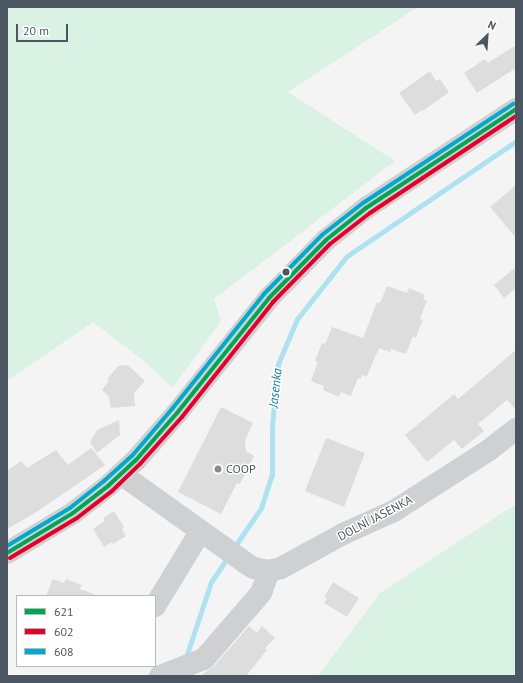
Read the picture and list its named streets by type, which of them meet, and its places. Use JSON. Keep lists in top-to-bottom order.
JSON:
{
  "streets": {
    "street": ["DOLNÍ JASENKA"]
  },
  "water": ["Jasenka"],
  "places": ["COOP"],
  "lines": ["transit line 608", "transit line 621", "transit line 602"],
  "legend": ["621", "602", "608"],
  "scale_bar": "20 m",
  "north": "top right"
}
